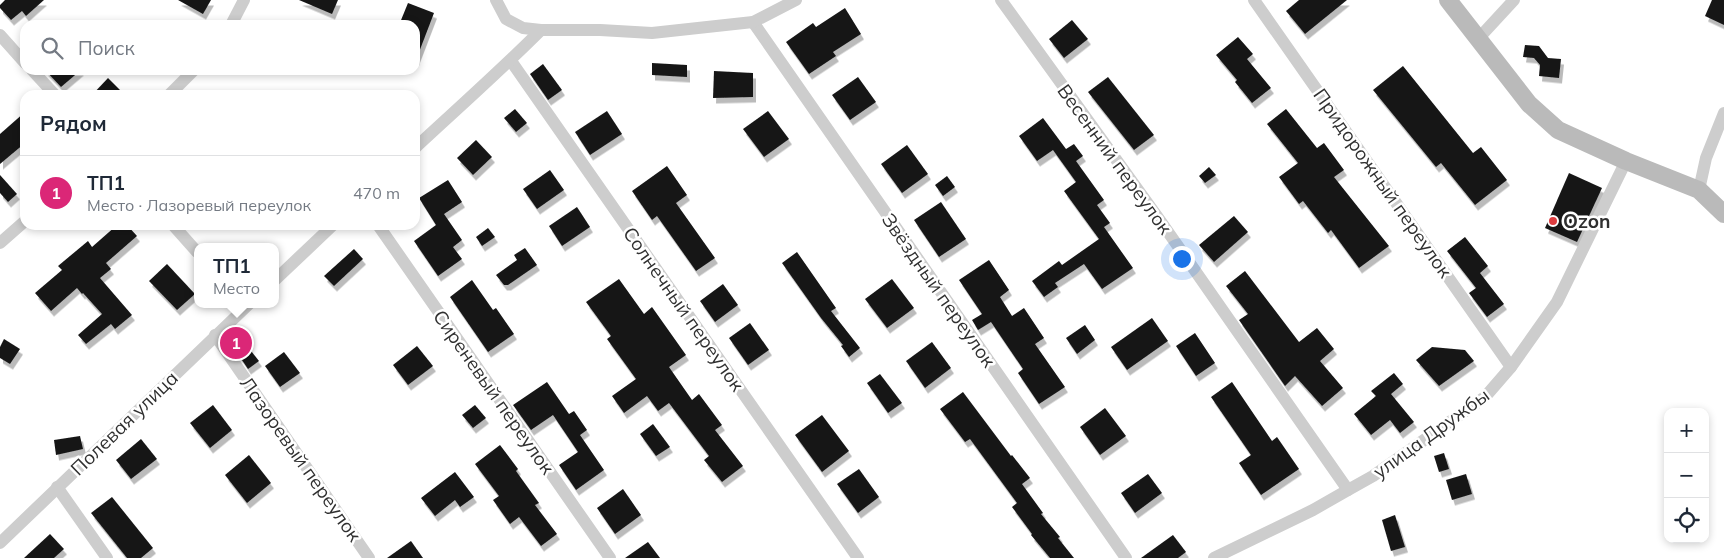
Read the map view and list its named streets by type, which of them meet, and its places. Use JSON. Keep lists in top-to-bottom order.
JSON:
{
  "streets": {
    "street": [
      "Весенний переулок",
      "Придорожный переулок",
      "Звёздный переулок",
      "Солнечный переулок",
      "Сиреневый переулок",
      "Полевая улица",
      "улица Дружбы",
      "Лазоревый переулок"
    ]
  },
  "crossings": [
    ["Весенний переулок", "улица Дружбы"],
    ["Придорожный переулок", "улица Дружбы"],
    ["Полевая улица", "Лазоревый переулок"]
  ],
  "places": ["Ozon"],
  "page": {
    "search": "Поиск",
    "heading": "Рядом",
    "list": [
      {
        "mark": "1",
        "name": "ТП1",
        "note": "Место · Лазоревый переулок",
        "value": "470 m"
      }
    ],
    "popup": ["ТП1", "Место"],
    "pins": "1",
    "map_buttons": ["+", "−"]
  }
}
